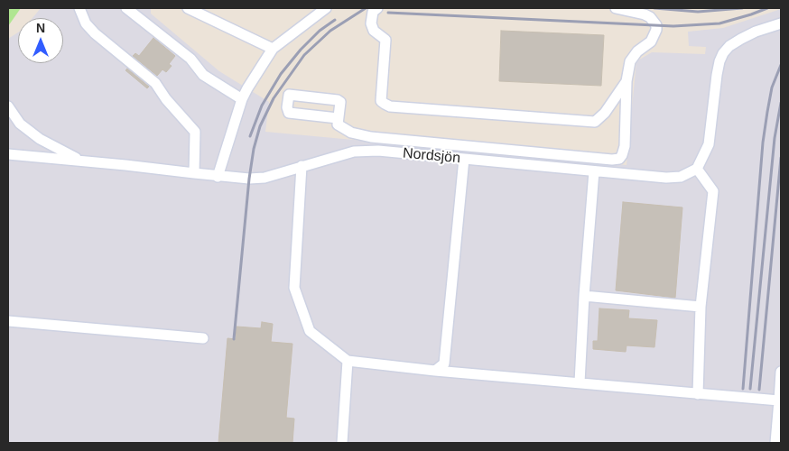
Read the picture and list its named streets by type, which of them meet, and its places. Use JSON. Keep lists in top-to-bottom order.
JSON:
{
  "streets": {
    "street": ["Nordsjön"]
  },
  "north": "top"
}
